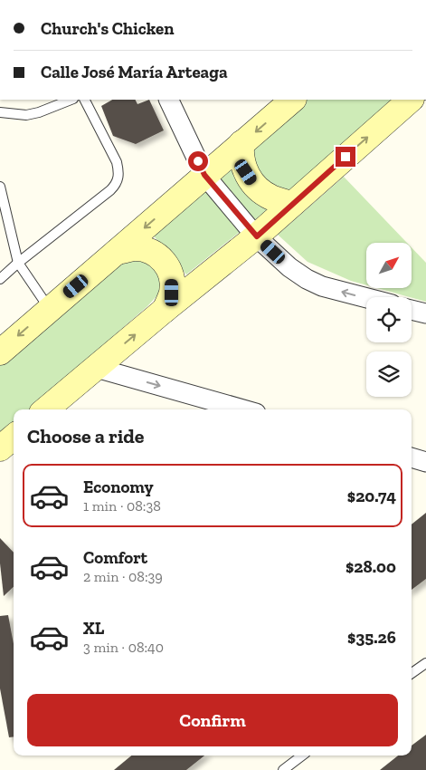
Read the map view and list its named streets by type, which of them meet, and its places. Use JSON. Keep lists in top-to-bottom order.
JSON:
{
  "north": "top right",
  "page": {
    "banner": ["Church's Chicken", "Calle José María Arteaga"],
    "heading": "Choose a ride",
    "list": [
      {
        "name": "Economy",
        "note": "1 min · 08:38",
        "value": "$20.74"
      },
      {
        "name": "Comfort",
        "note": "2 min · 08:39",
        "value": "$28.00"
      },
      {
        "name": "XL",
        "note": "3 min · 08:40",
        "value": "$35.26"
      }
    ],
    "buttons": "Confirm"
  }
}
